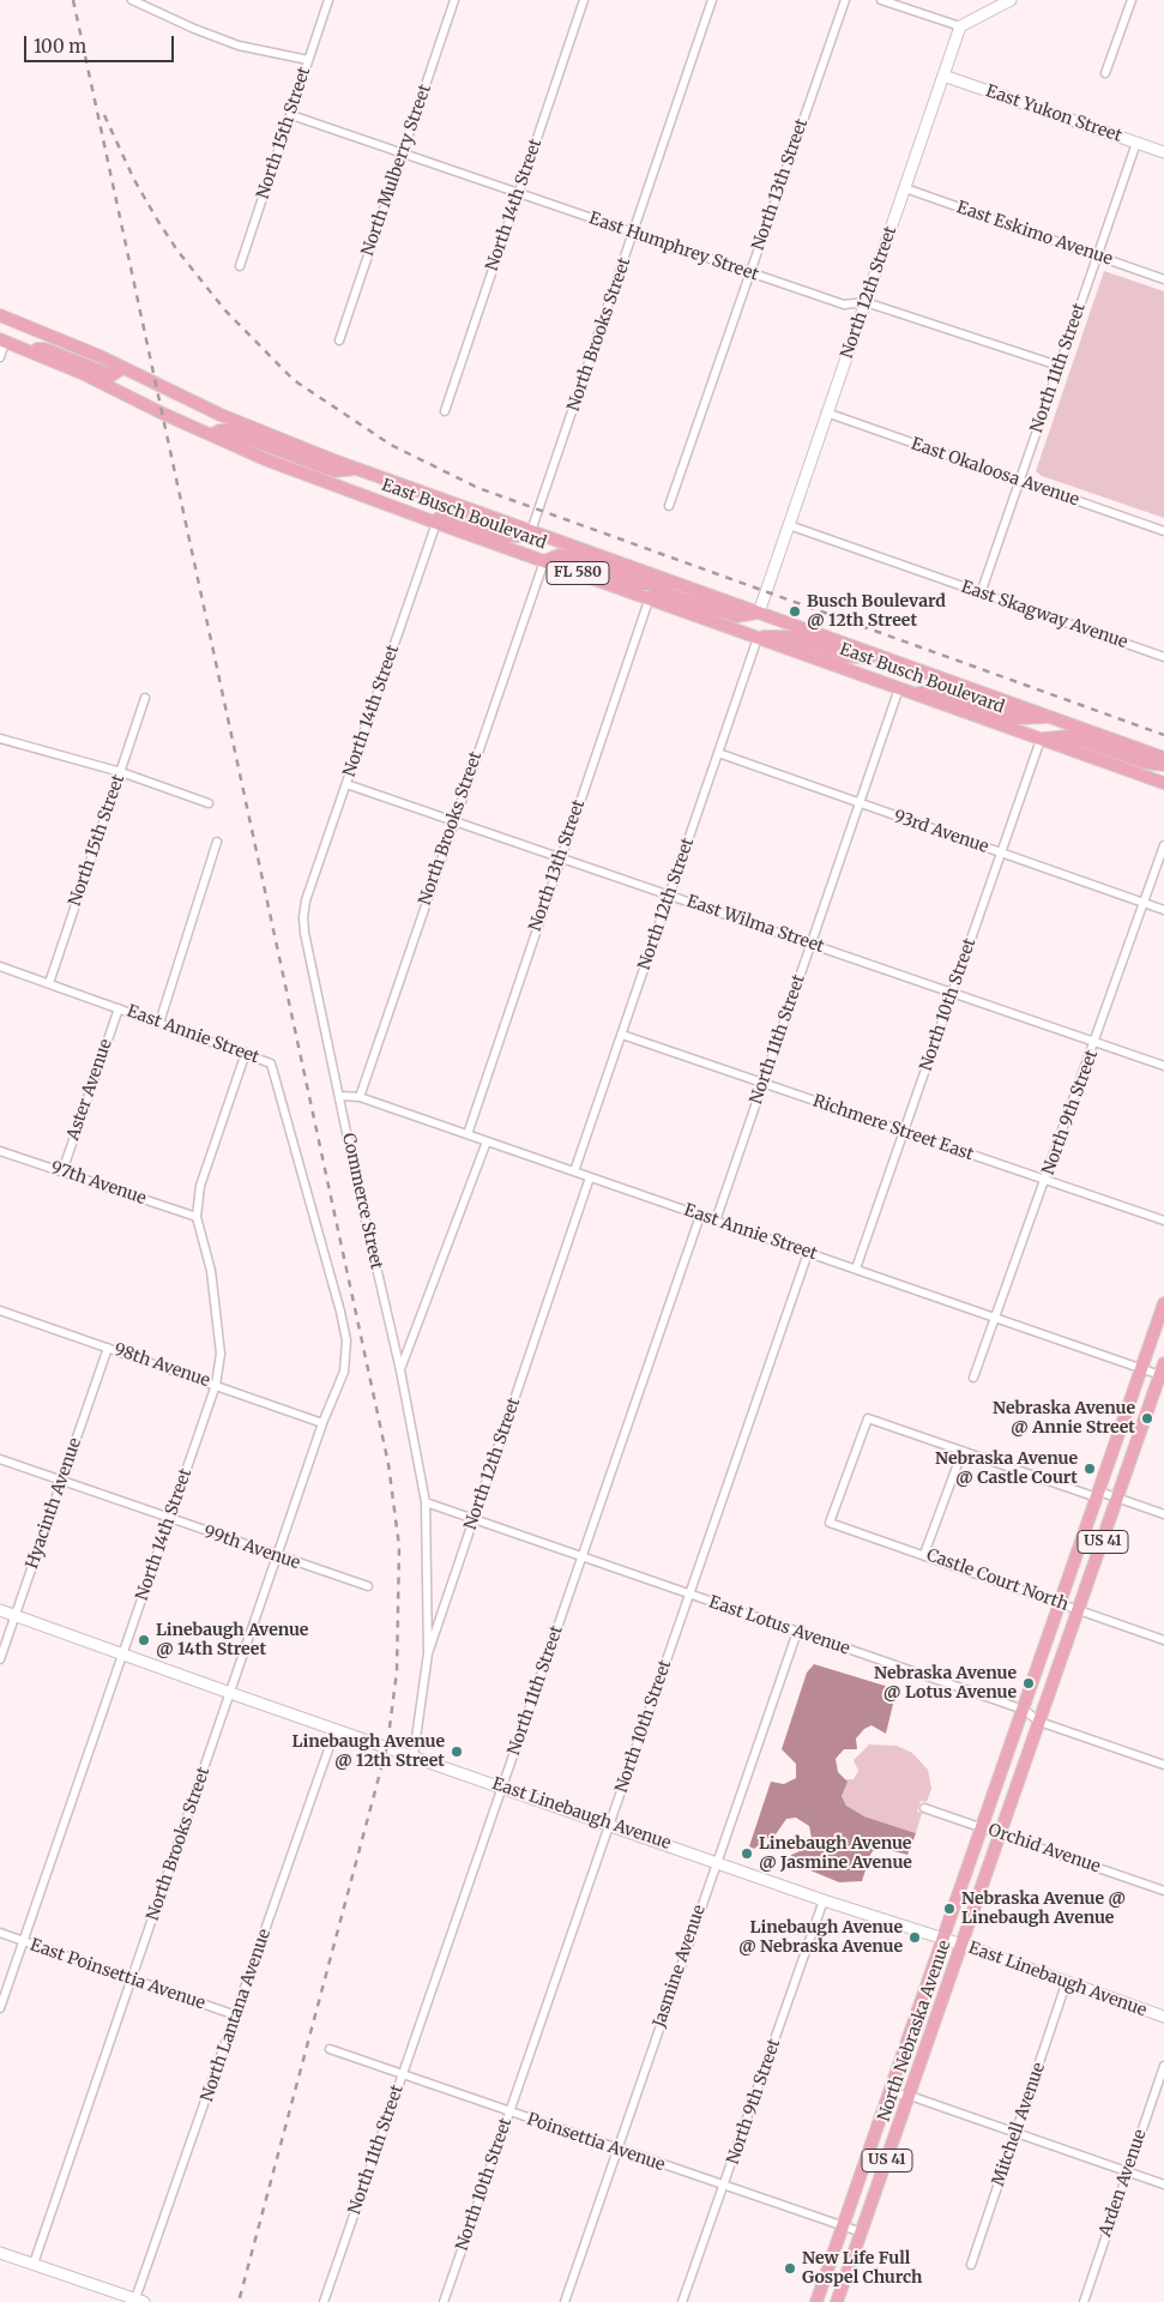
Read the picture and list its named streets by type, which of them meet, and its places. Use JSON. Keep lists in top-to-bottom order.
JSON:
{
  "streets": {
    "main road": [
      "East Busch Boulevard",
      "FL 580",
      "US 41",
      "North Nebraska Avenue"
    ],
    "street": [
      "East Yukon Street",
      "North 15th Street",
      "North Mulberry Street",
      "North 13th Street",
      "North 14th Street",
      "East Eskimo Avenue",
      "East Humphrey Street",
      "North 12th Street",
      "North Brooks Street",
      "North 11th Street",
      "East Okaloosa Avenue",
      "East Skagway Avenue",
      "93rd Avenue",
      "East Wilma Street",
      "North 10th Street",
      "East Annie Street",
      "Aster Avenue",
      "North 9th Street",
      "Richmere Street East",
      "97th Avenue",
      "Commerce Street",
      "98th Avenue",
      "Hyacinth Avenue",
      "99th Avenue",
      "Castle Court North",
      "East Lotus Avenue",
      "East Linebaugh Avenue",
      "Orchid Avenue",
      "Jasmine Avenue",
      "East Poinsettia Avenue",
      "North Lantana Avenue",
      "Mitchell Avenue",
      "Poinsettia Avenue",
      "Arden Avenue"
    ]
  },
  "crossings": [
    ["East Yukon Street", "North 12th Street"],
    ["East Yukon Street", "North 11th Street"],
    ["North 15th Street", "East Humphrey Street"],
    ["North 15th Street", "East Annie Street"],
    ["North Mulberry Street", "East Humphrey Street"],
    ["North 13th Street", "East Humphrey Street"],
    ["North 13th Street", "East Busch Boulevard"],
    ["North 13th Street", "East Wilma Street"],
    ["North 13th Street", "East Annie Street"],
    ["North 14th Street", "East Humphrey Street"],
    ["North 14th Street", "East Busch Boulevard"],
    ["North 14th Street", "East Wilma Street"],
    ["North 14th Street", "East Annie Street"],
    ["North 14th Street", "97th Avenue"],
    ["North 14th Street", "Commerce Street"],
    ["North 14th Street", "98th Avenue"],
    ["North 14th Street", "99th Avenue"],
    ["North 14th Street", "East Linebaugh Avenue"],
    ["North 14th Street", "East Poinsettia Avenue"],
    ["East Eskimo Avenue", "North 12th Street"],
    ["East Eskimo Avenue", "North 11th Street"],
    ["East Humphrey Street", "North 12th Street"],
    ["East Humphrey Street", "North Brooks Street"],
    ["East Humphrey Street", "North 11th Street"],
    ["North 12th Street", "East Okaloosa Avenue"],
    ["North 12th Street", "East Busch Boulevard"],
    ["North 12th Street", "East Skagway Avenue"],
    ["North 12th Street", "93rd Avenue"],
    ["North 12th Street", "East Wilma Street"],
    ["North 12th Street", "East Annie Street"],
    ["North 12th Street", "Richmere Street East"],
    ["North 12th Street", "Commerce Street"],
    ["North 12th Street", "East Lotus Avenue"],
    ["North 12th Street", "East Linebaugh Avenue"],
    ["North Brooks Street", "East Busch Boulevard"],
    ["North Brooks Street", "East Wilma Street"],
    ["North Brooks Street", "East Annie Street"],
    ["North Brooks Street", "98th Avenue"],
    ["North Brooks Street", "99th Avenue"],
    ["North Brooks Street", "East Linebaugh Avenue"],
    ["North Brooks Street", "East Poinsettia Avenue"],
    ["North 11th Street", "East Okaloosa Avenue"],
    ["North 11th Street", "East Busch Boulevard"],
    ["North 11th Street", "East Skagway Avenue"],
    ["North 11th Street", "93rd Avenue"],
    ["North 11th Street", "East Wilma Street"],
    ["North 11th Street", "East Annie Street"],
    ["North 11th Street", "Richmere Street East"],
    ["North 11th Street", "East Lotus Avenue"],
    ["North 11th Street", "East Linebaugh Avenue"],
    ["North 11th Street", "Poinsettia Avenue"],
    ["East Busch Boulevard", "North 10th Street"],
    ["93rd Avenue", "North 10th Street"],
    ["93rd Avenue", "North 9th Street"],
    ["East Wilma Street", "North 10th Street"],
    ["East Wilma Street", "North 9th Street"],
    ["North 10th Street", "East Annie Street"],
    ["North 10th Street", "Richmere Street East"],
    ["North 10th Street", "East Lotus Avenue"],
    ["North 10th Street", "East Linebaugh Avenue"],
    ["North 10th Street", "Poinsettia Avenue"],
    ["East Annie Street", "Aster Avenue"],
    ["East Annie Street", "North 9th Street"],
    ["East Annie Street", "Commerce Street"],
    ["East Annie Street", "98th Avenue"],
    ["East Annie Street", "North Nebraska Avenue"],
    ["Aster Avenue", "97th Avenue"],
    ["North 9th Street", "Richmere Street East"],
    ["North 9th Street", "East Linebaugh Avenue"],
    ["North 9th Street", "Poinsettia Avenue"],
    ["Commerce Street", "East Lotus Avenue"],
    ["98th Avenue", "Hyacinth Avenue"],
    ["Hyacinth Avenue", "99th Avenue"],
    ["Hyacinth Avenue", "East Linebaugh Avenue"],
    ["Castle Court North", "North Nebraska Avenue"],
    ["East Lotus Avenue", "Jasmine Avenue"],
    ["East Lotus Avenue", "North Nebraska Avenue"],
    ["East Linebaugh Avenue", "Jasmine Avenue"],
    ["East Linebaugh Avenue", "North Lantana Avenue"],
    ["East Linebaugh Avenue", "North Nebraska Avenue"],
    ["East Linebaugh Avenue", "Mitchell Avenue"],
    ["Orchid Avenue", "North Nebraska Avenue"],
    ["Jasmine Avenue", "Poinsettia Avenue"],
    ["East Poinsettia Avenue", "North Lantana Avenue"],
    ["North Nebraska Avenue", "Poinsettia Avenue"]
  ],
  "places": [
    "Busch Boulevard @ 12th Street",
    "Nebraska Avenue @ Annie Street",
    "Nebraska Avenue @ Castle Court",
    "Linebaugh Avenue @ 14th Street",
    "Nebraska Avenue @ Lotus Avenue",
    "Linebaugh Avenue @ 12th Street",
    "Linebaugh Avenue @ Jasmine Avenue",
    "Nebraska Avenue @ Linebaugh Avenue",
    "Linebaugh Avenue @ Nebraska Avenue",
    "New Life Full Gospel Church"
  ],
  "scale_bar": "100 m"
}
